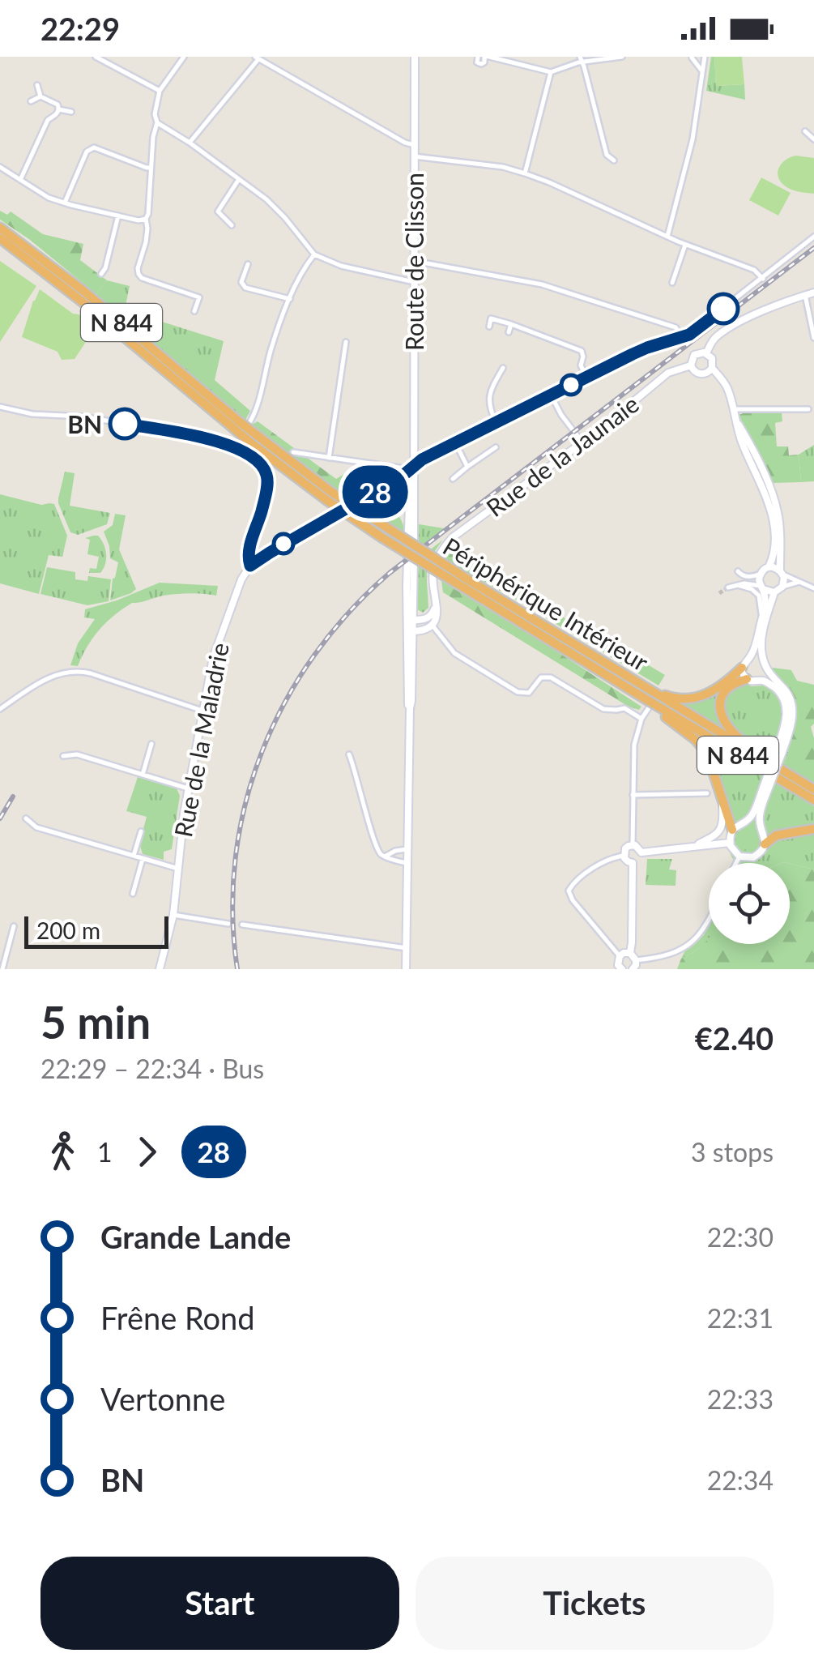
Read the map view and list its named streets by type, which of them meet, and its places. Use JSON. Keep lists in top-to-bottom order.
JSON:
{
  "streets": {
    "highway": ["N 844", "Périphérique Intérieur"],
    "main road": ["Route de Clisson", "Rue de la Jaunaie", "Rue de la Maladrie"]
  },
  "crossings": [
    ["Route de Clisson", "Rue de la Maladrie"],
    ["N 844", "Périphérique Intérieur"]
  ],
  "places": ["BN"],
  "lines": ["bus line 28"],
  "scale_bar": "200 m",
  "page": {
    "status": "22:29",
    "on_map": "28",
    "scale": "200 m",
    "heading": ["5 min", "22:29 – 22:34 · Bus", "€2.40"],
    "legs": ["1", "28", "3 stops"],
    "list": [
      {
        "name": "Grande Lande",
        "value": "22:30"
      },
      {
        "name": "Frêne Rond",
        "value": "22:31"
      },
      {
        "name": "Vertonne",
        "value": "22:33"
      },
      {
        "name": "BN",
        "value": "22:34"
      }
    ],
    "buttons": ["Start", "Tickets"]
  }
}
